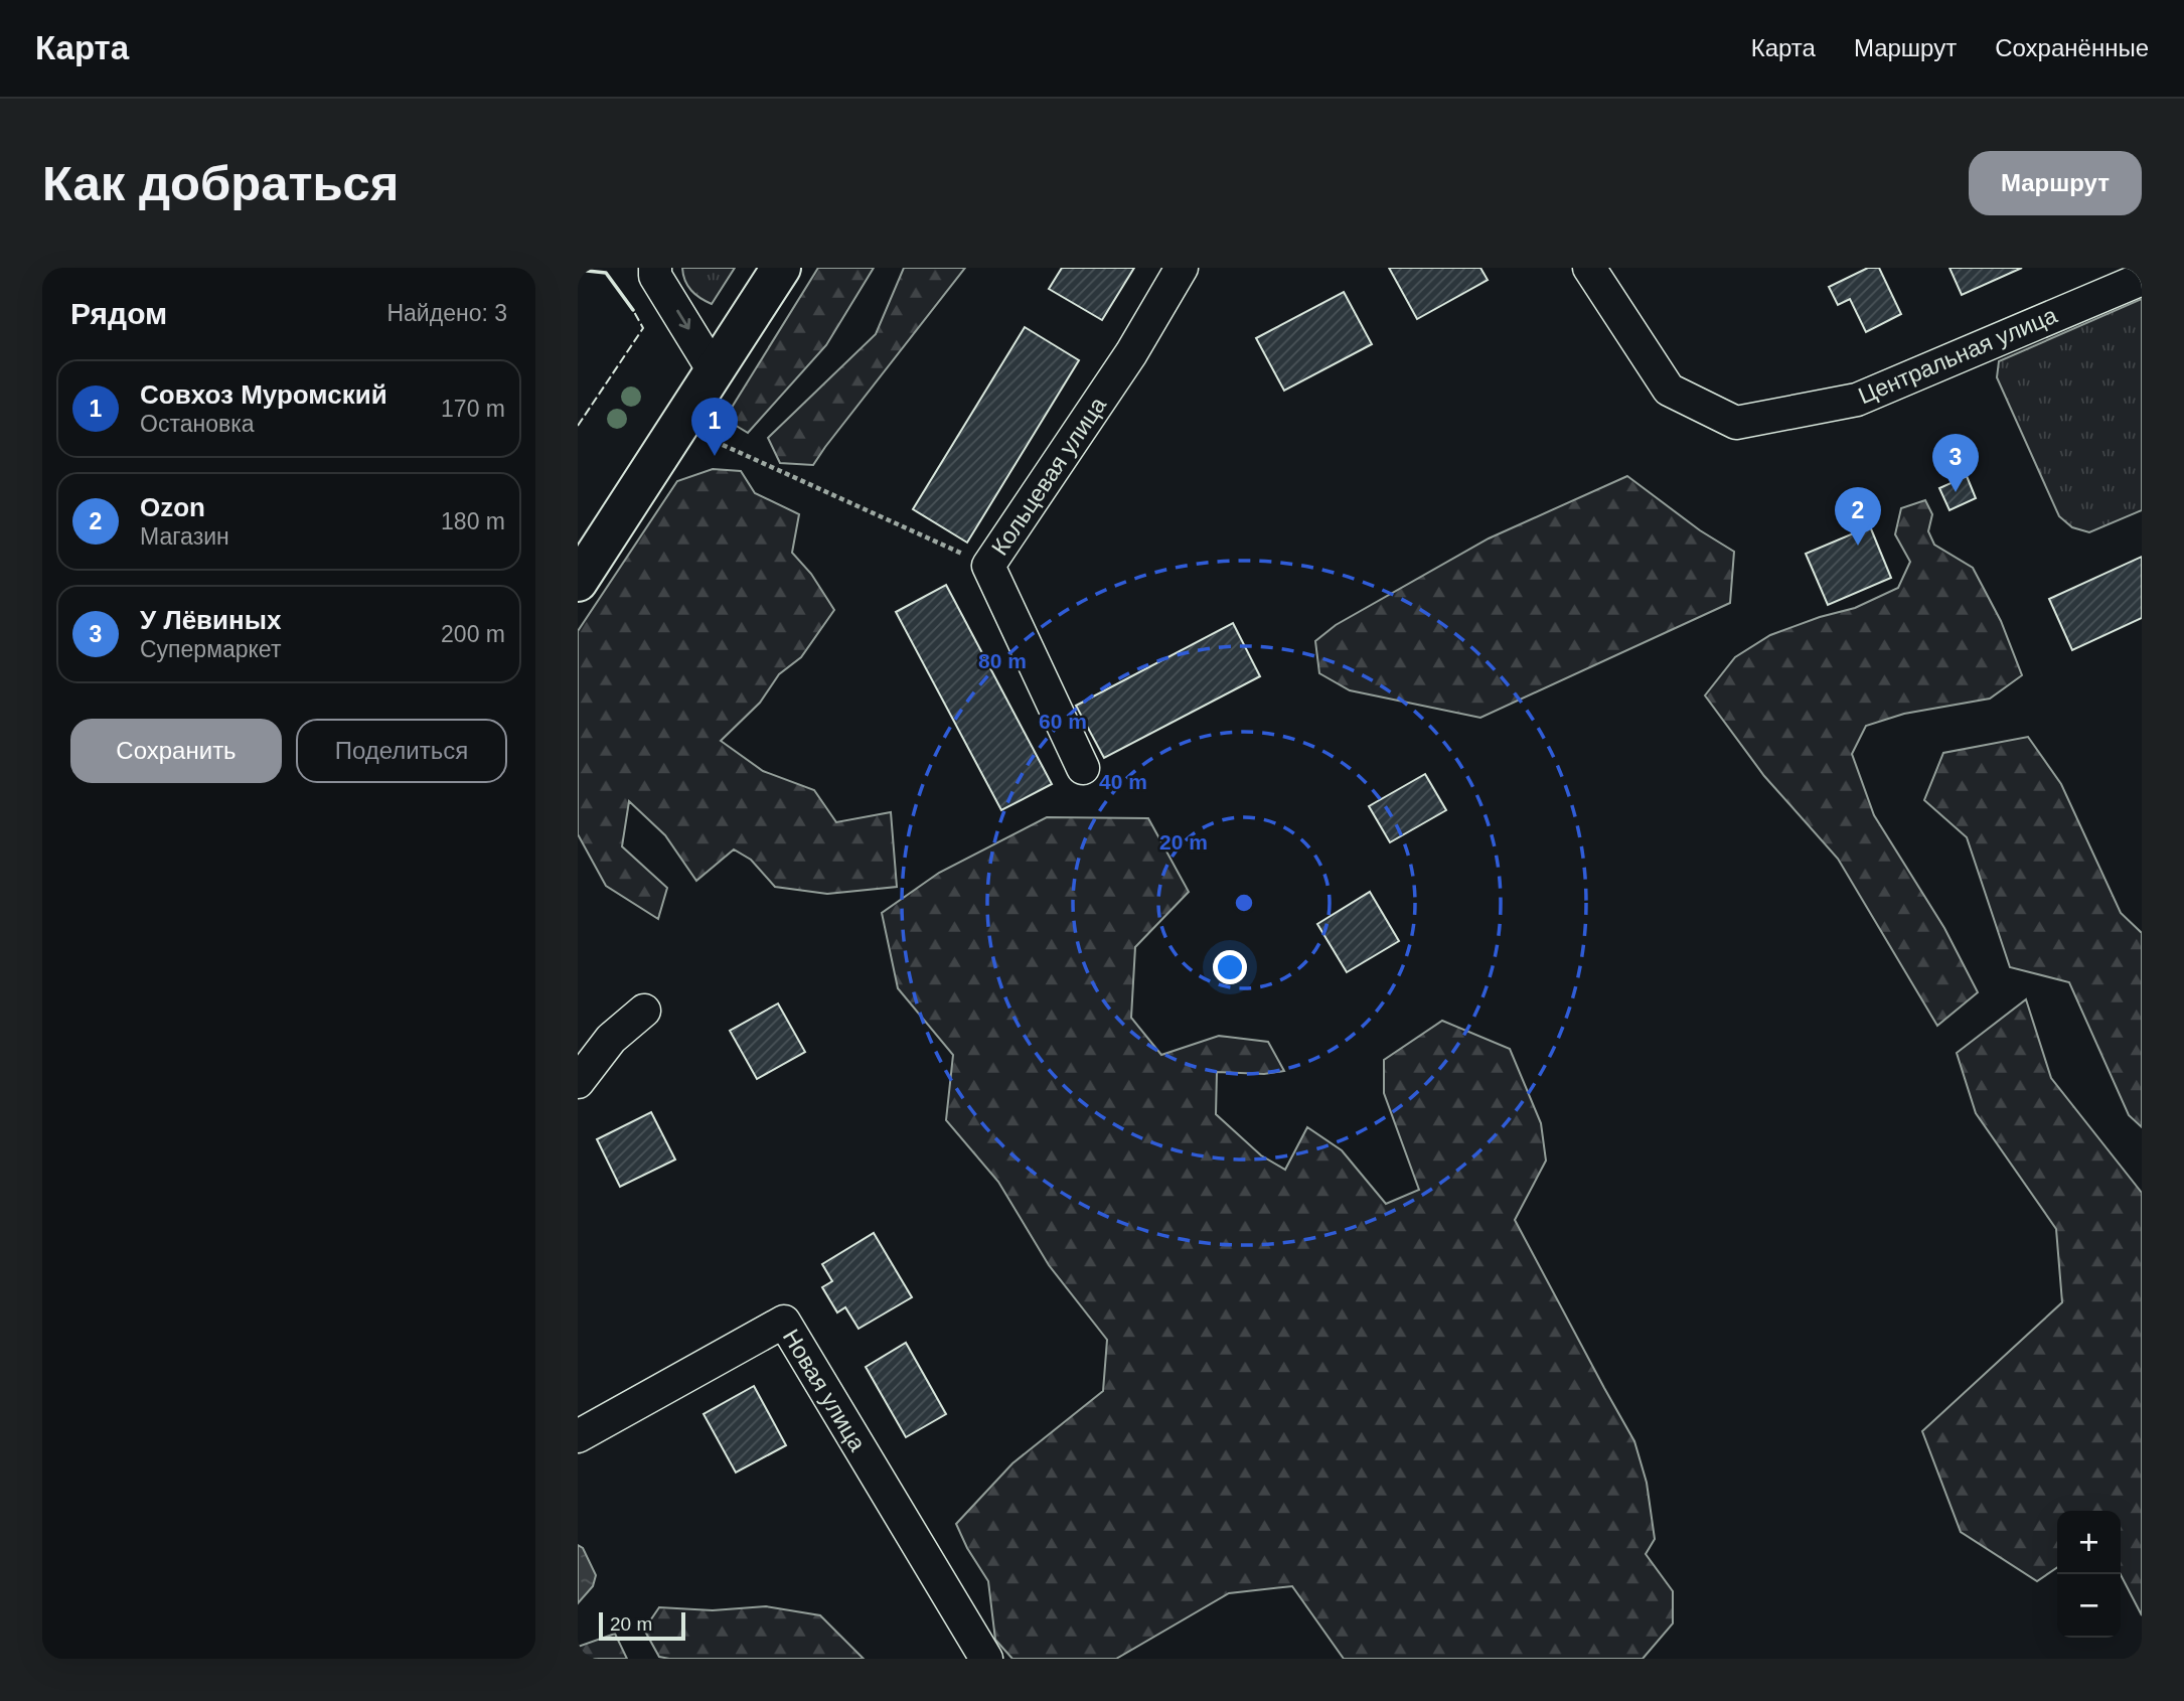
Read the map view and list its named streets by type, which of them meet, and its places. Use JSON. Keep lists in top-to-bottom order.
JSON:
{
  "streets": {
    "street": ["Центральная улица", "Кольцевая улица", "Новая улица"]
  },
  "scale_bar": "20 m",
  "page": {
    "header": "Карта",
    "nav": ["Карта", "Маршрут", "Сохранённые"],
    "buttons": [
      "Маршрут",
      ["Сохранить", "Поделиться"]
    ],
    "title": "Как добраться",
    "heading": ["Рядом", "Найдено: 3"],
    "list": [
      {
        "mark": "1",
        "name": "Совхоз Муромский",
        "note": "Остановка",
        "value": "170 m"
      },
      {
        "mark": "2",
        "name": "Ozon",
        "note": "Магазин",
        "value": "180 m"
      },
      {
        "mark": "3",
        "name": "У Лёвиных",
        "note": "Супермаркет",
        "value": "200 m"
      }
    ],
    "pins": ["1", "3", "2"],
    "map_buttons": ["+", "−"],
    "scale": "20 m"
  },
  "rings": [
    "80 m",
    "60 m",
    "40 m",
    "20 m"
  ]
}
